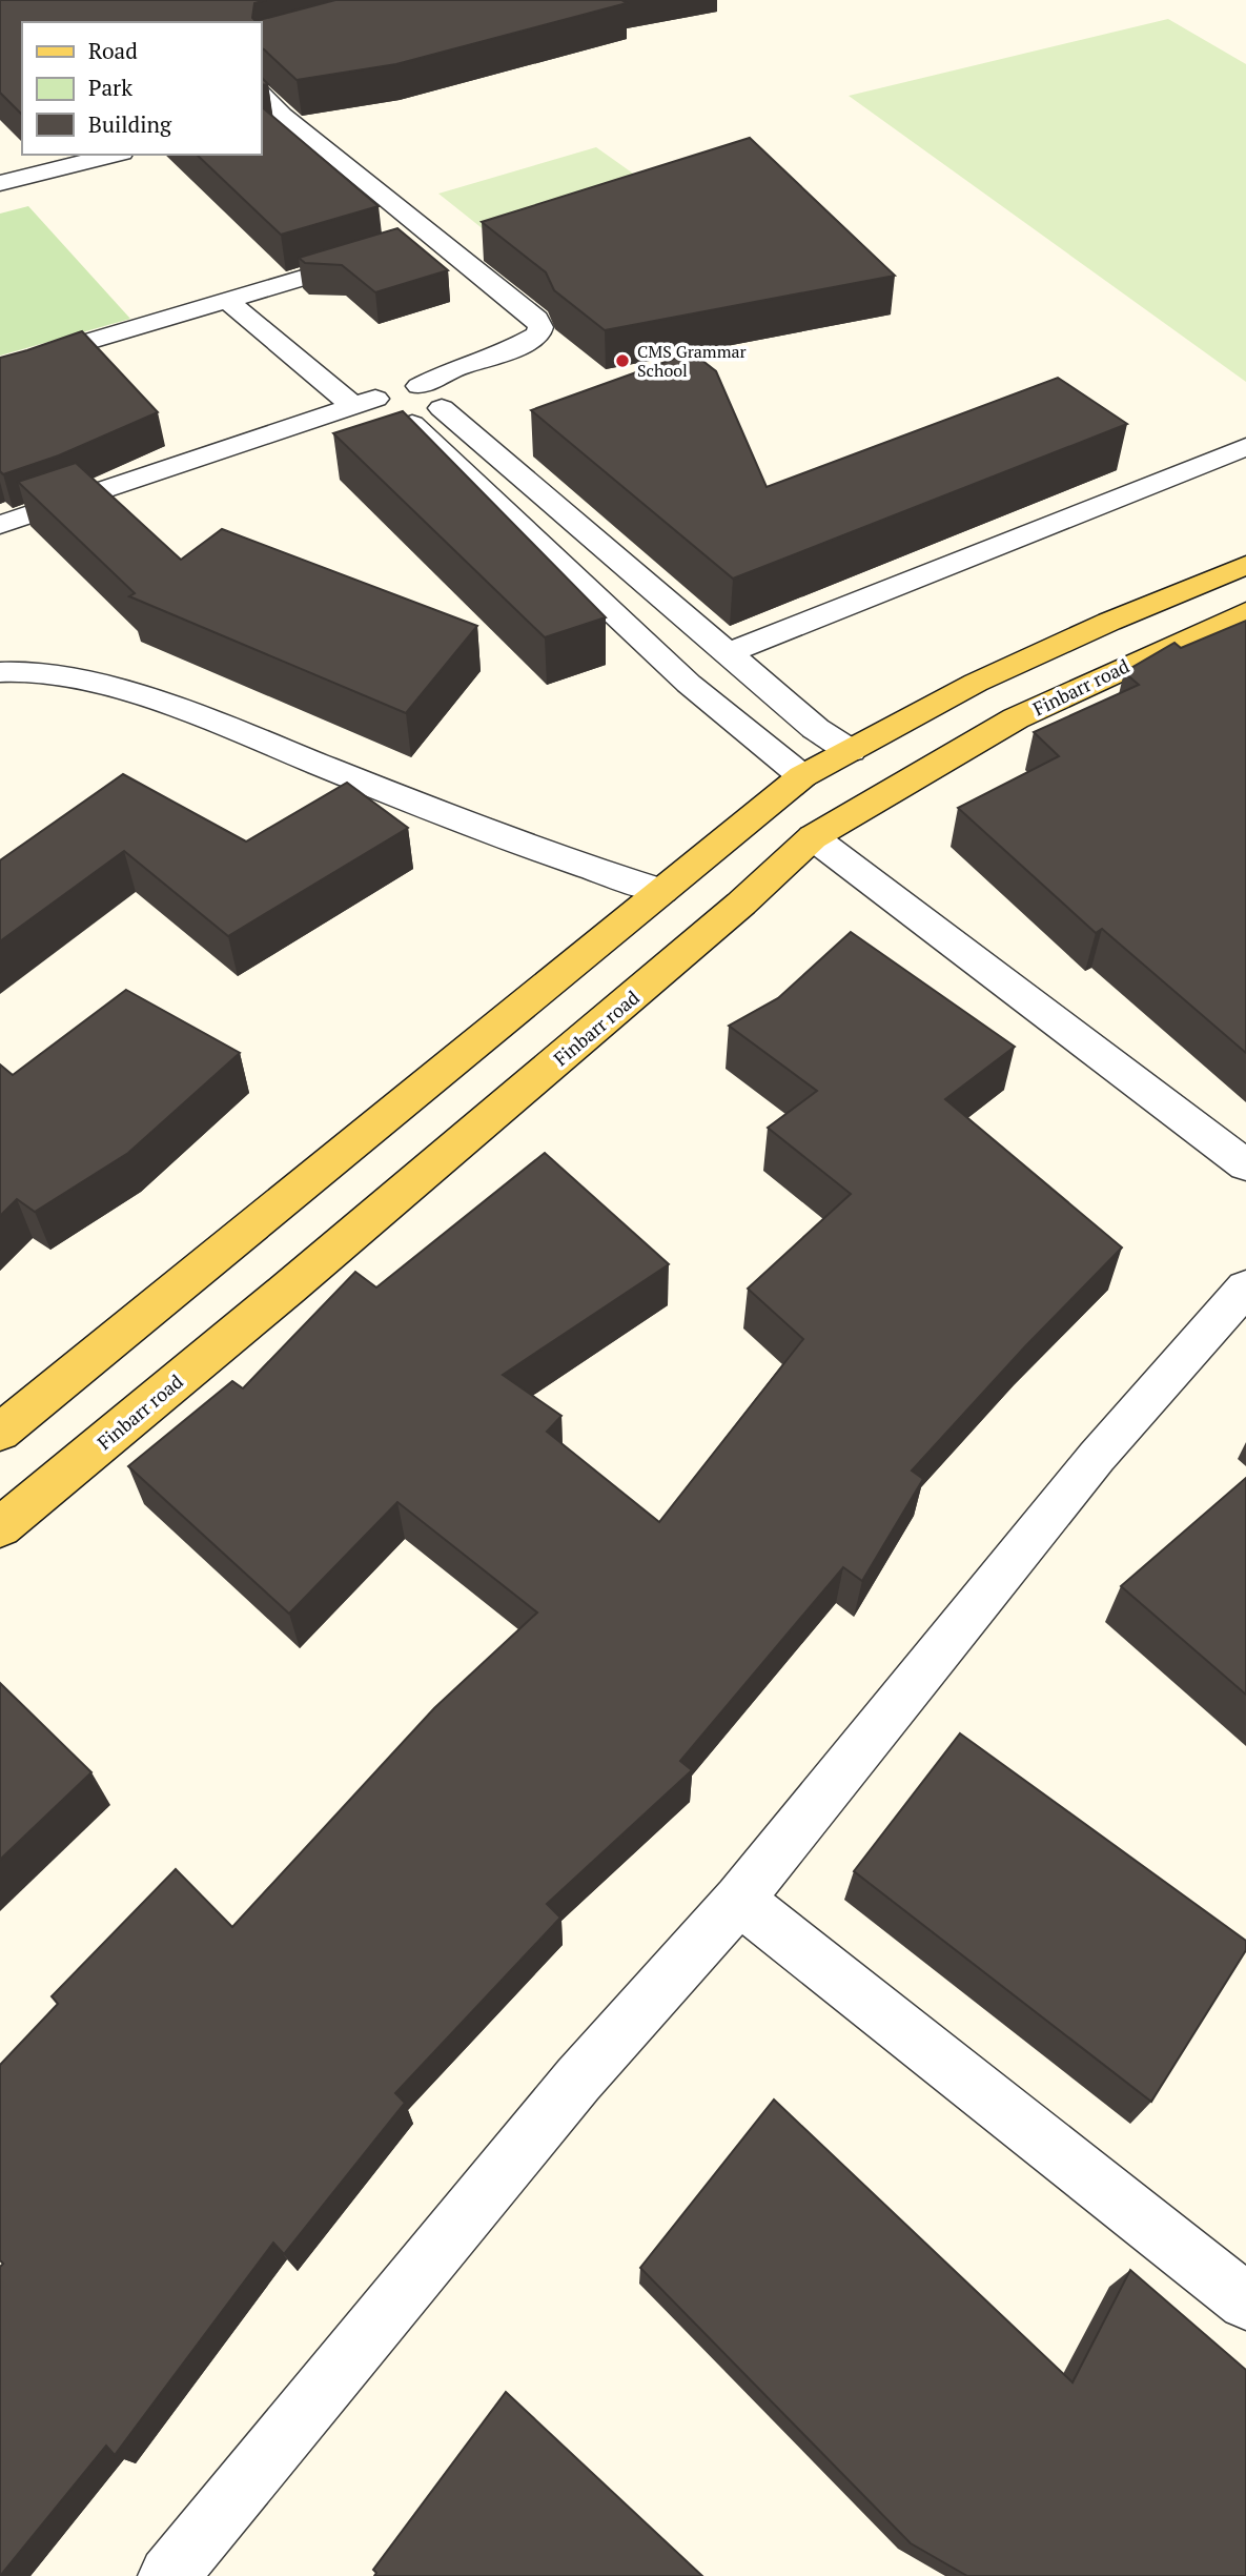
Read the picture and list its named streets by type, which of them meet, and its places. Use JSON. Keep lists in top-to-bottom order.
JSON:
{
  "streets": {
    "main road": ["Finbarr road"]
  },
  "places": ["CMS Grammar School"],
  "legend": ["Road", "Park", "Building"]
}
